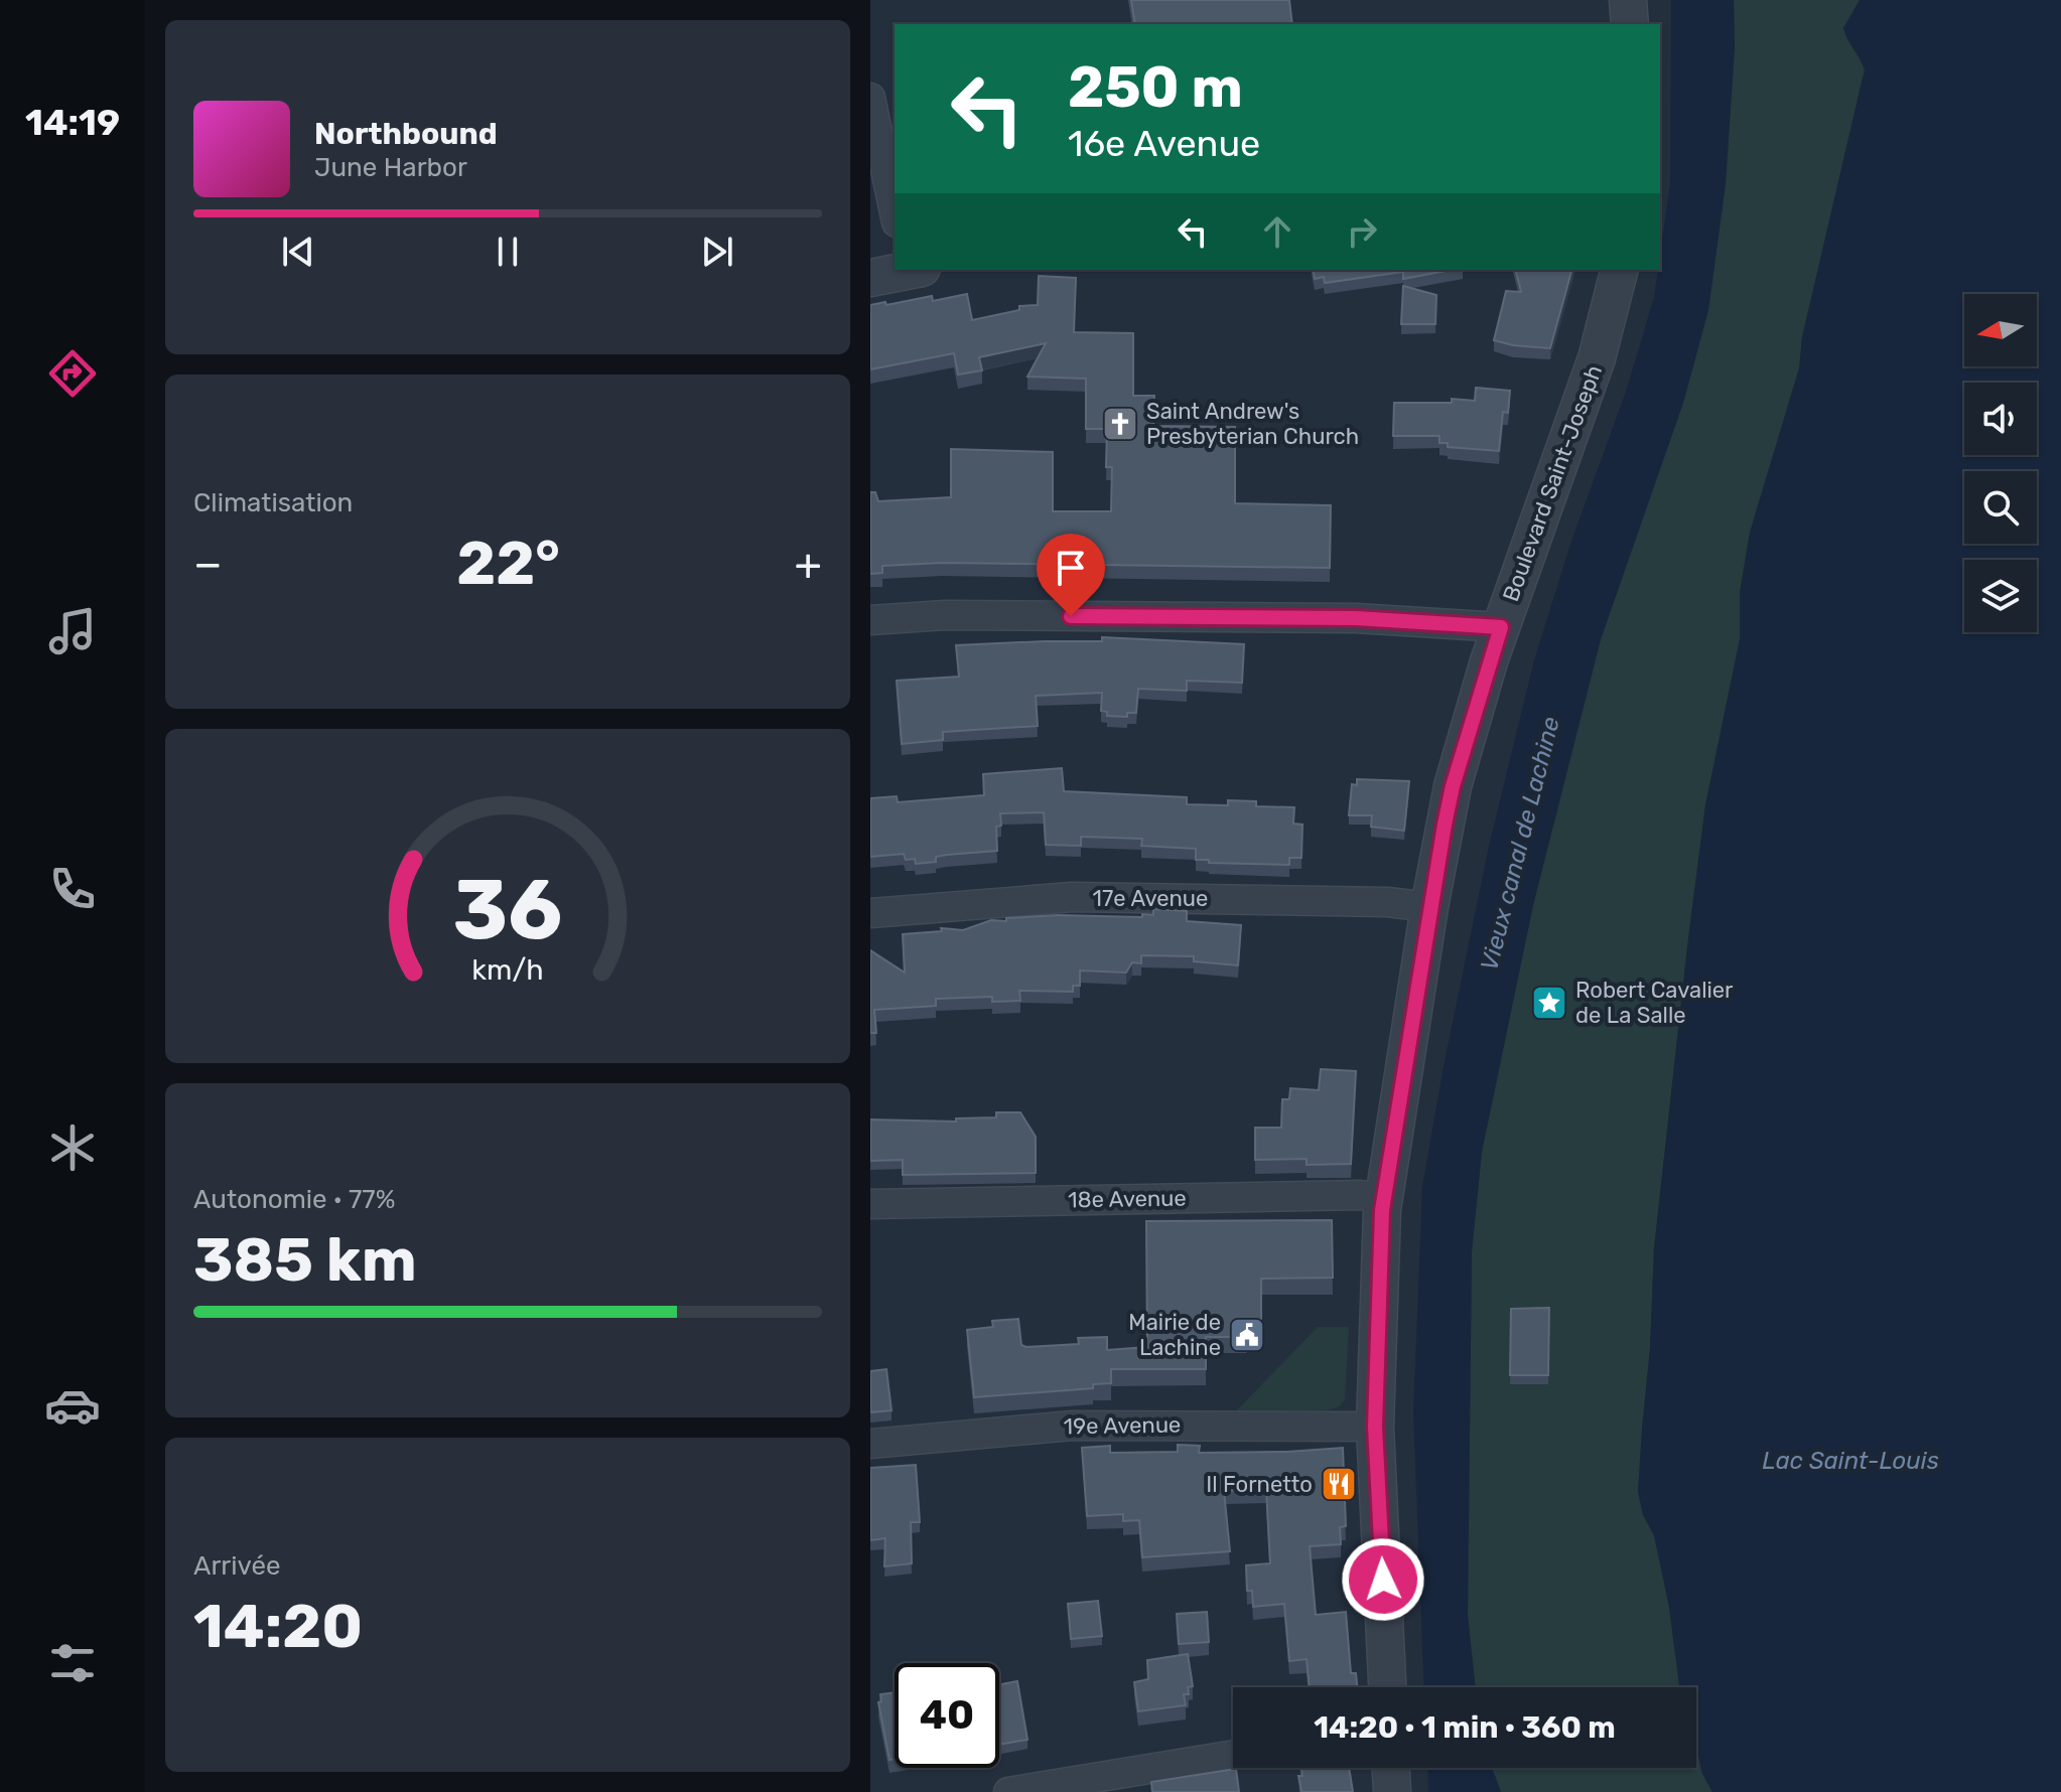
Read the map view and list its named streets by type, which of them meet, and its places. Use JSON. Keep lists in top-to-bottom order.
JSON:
{
  "streets": {
    "street": [
      "Boulevard Saint-Joseph",
      "17e Avenue",
      "18e Avenue",
      "19e Avenue"
    ]
  },
  "crossings": [
    ["Boulevard Saint-Joseph", "17e Avenue"],
    ["Boulevard Saint-Joseph", "18e Avenue"],
    ["Boulevard Saint-Joseph", "19e Avenue"]
  ],
  "water": ["Vieux canal de Lachine", "Lac Saint-Louis"],
  "places": {
    "church": ["Saint Andrew's Presbyterian Church"],
    "place": ["Robert Cavalier de La Salle"],
    "public building": ["Mairie de Lachine"],
    "restaurant": ["Il Fornetto"]
  },
  "north": "left",
  "page": {
    "tabs": "14:19",
    "turn": ["250 m", "16e Avenue"],
    "song": ["Northbound", "June Harbor"],
    "tile": [
      "Climatisation",
      ["Autonomie · 77%", "385 km"],
      ["Arrivée", "14:20"]
    ],
    "heat": ["−", "22°", "+"],
    "limit": "40",
    "trip": "14:20 · 1 min · 360 m",
    "gauge": ["36", "km/h"]
  }
}
